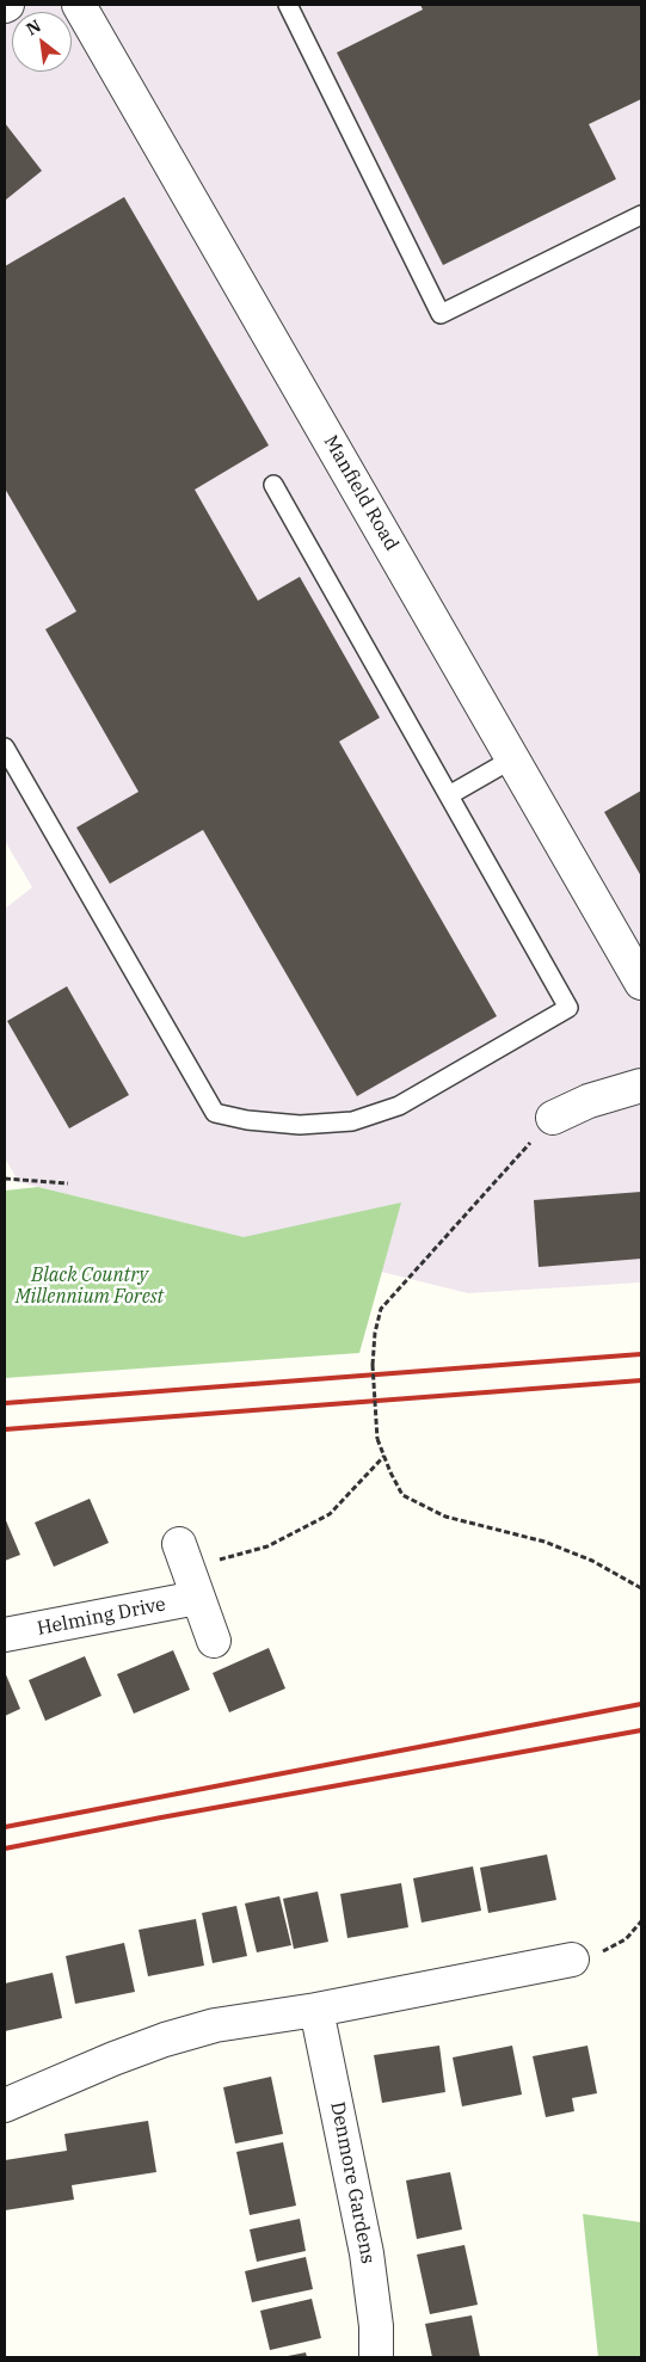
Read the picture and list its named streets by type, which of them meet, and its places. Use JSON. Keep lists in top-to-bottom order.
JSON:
{
  "streets": {
    "street": ["Manfield Road", "Helming Drive", "Denmore Gardens"]
  },
  "parks": ["Black Country Millennium Forest"],
  "north": "top left"
}
